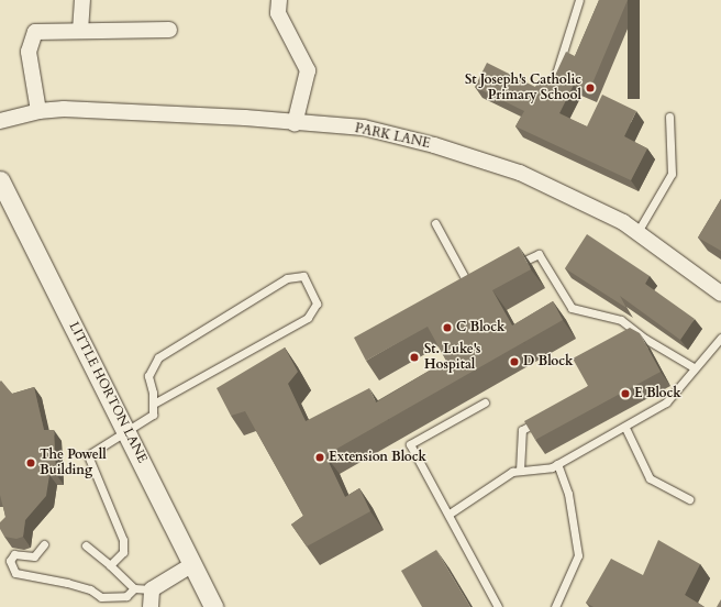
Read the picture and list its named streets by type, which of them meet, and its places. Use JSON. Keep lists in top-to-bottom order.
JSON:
{
  "streets": {
    "street": ["PARK LANE", "LITTLE HORTON LANE"]
  },
  "places": [
    "St Joseph's Catholic Primary School",
    "C Block",
    "St. Luke's Hospital",
    "D Block",
    "E Block",
    "Extension Block",
    "The Powell Building"
  ]
}
